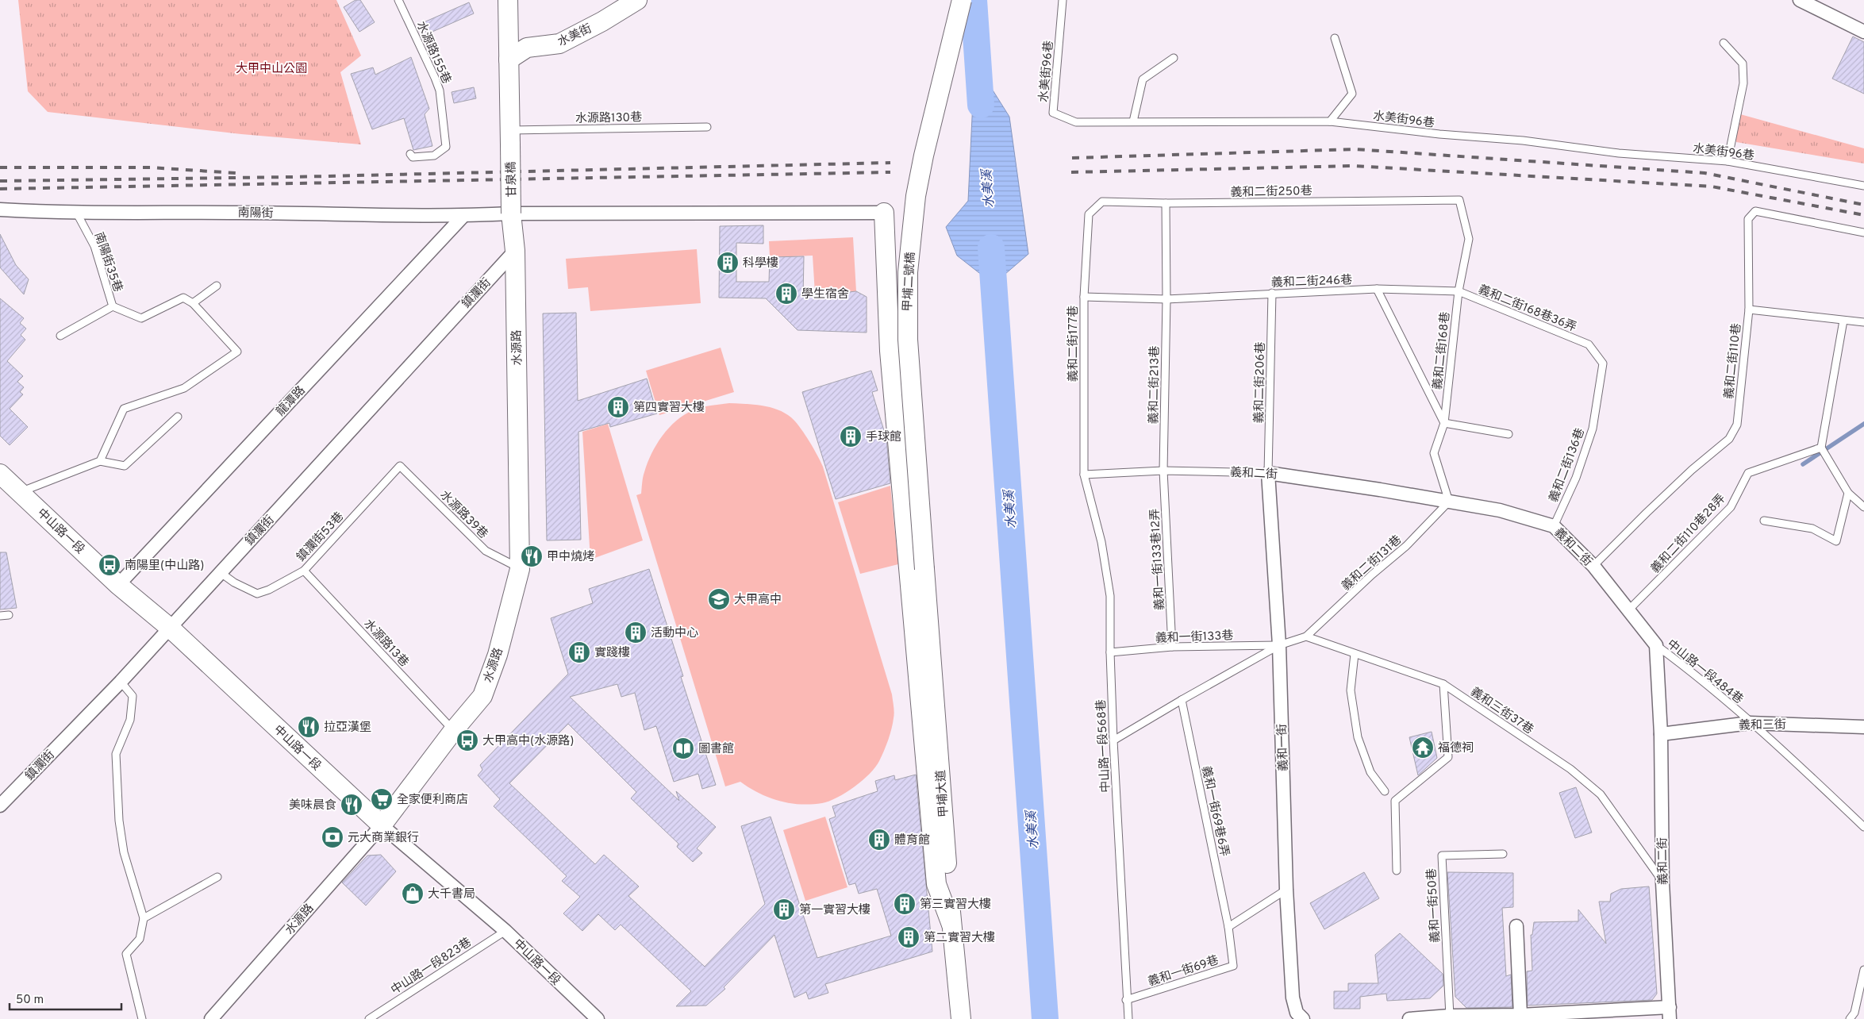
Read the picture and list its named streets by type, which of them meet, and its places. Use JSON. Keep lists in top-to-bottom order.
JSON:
{
  "streets": {
    "street": [
      "水美街",
      "甘泉橋",
      "南陽街",
      "甲埔二號橋",
      "鎮瀾街",
      "水源路",
      "龍潭路",
      "義和二街",
      "中山路一段",
      "義和三街",
      "義和一街",
      "甲埔大道"
    ],
    "lane": [
      "水源路155巷",
      "水美街96巷",
      "水源路130巷",
      "義和二街250巷",
      "南陽街35巷",
      "義和二街246巷",
      "義和二街168巷36弄",
      "義和二街177巷",
      "義和二街168巷",
      "義和二街110巷",
      "義和二街206巷",
      "義和二街213巷",
      "義和二街136巷",
      "水源路39巷",
      "義和二街110巷28弄",
      "鎮瀾街53巷",
      "義和一街133巷12弄",
      "義和二街131巷",
      "義和一街133巷",
      "水源路13巷",
      "中山路一段484巷",
      "義和三街37巷",
      "中山路一段568巷",
      "義和一街69巷6弄",
      "義和一街50巷",
      "中山路一段823巷",
      "義和一街69巷"
    ]
  },
  "crossings": [
    ["水源路130巷", "甘泉橋"],
    ["甘泉橋", "南陽街"],
    ["甘泉橋", "水源路"],
    ["義和二街250巷", "義和二街177巷"],
    ["義和二街250巷", "義和二街168巷"],
    ["義和二街250巷", "義和二街213巷"],
    ["南陽街", "南陽街35巷"],
    ["南陽街", "水源路"],
    ["南陽街", "龍潭路"],
    ["義和二街246巷", "義和二街168巷36弄"],
    ["義和二街246巷", "義和二街168巷"],
    ["義和二街246巷", "義和二街206巷"],
    ["義和二街246巷", "義和二街213巷"],
    ["甲埔二號橋", "甲埔大道"],
    ["鎮瀾街", "水源路"],
    ["鎮瀾街", "中山路一段"],
    ["鎮瀾街", "鎮瀾街53巷"],
    ["義和二街168巷36弄", "義和二街168巷"],
    ["義和二街168巷36弄", "義和二街136巷"],
    ["義和二街177巷", "義和二街"],
    ["義和二街177巷", "中山路一段568巷"],
    ["水源路", "水源路39巷"],
    ["水源路", "中山路一段"],
    ["水源路", "水源路13巷"],
    ["義和二街168巷", "義和二街"],
    ["義和二街168巷", "義和二街131巷"],
    ["義和二街110巷", "義和二街"],
    ["義和二街206巷", "義和二街"],
    ["義和二街206巷", "義和一街"],
    ["義和二街213巷", "義和二街"],
    ["義和二街213巷", "義和一街133巷12弄"],
    ["龍潭路", "中山路一段"],
    ["義和二街136巷", "義和二街"],
    ["義和二街", "義和二街110巷28弄"],
    ["義和二街", "義和一街133巷12弄"],
    ["義和二街", "義和二街131巷"],
    ["義和二街", "中山路一段484巷"],
    ["義和二街", "義和三街37巷"],
    ["義和二街", "義和三街"],
    ["義和二街", "中山路一段568巷"],
    ["義和二街", "義和一街"],
    ["水源路39巷", "鎮瀾街53巷"],
    ["中山路一段", "中山路一段823巷"],
    ["鎮瀾街53巷", "水源路13巷"],
    ["義和一街133巷12弄", "義和一街133巷"],
    ["義和二街131巷", "義和三街37巷"],
    ["義和一街133巷", "中山路一段568巷"],
    ["義和一街133巷", "義和一街"],
    ["中山路一段484巷", "義和三街"],
    ["中山路一段568巷", "義和一街69巷"],
    ["義和一街69巷6弄", "義和一街69巷"]
  ],
  "water": ["水美溪"],
  "parks": ["大甲中山公園"],
  "places": {
    "building": [
      "科學樓",
      "學生宿舍",
      "第四實習大樓",
      "手球館",
      "活動中心",
      "實踐樓",
      "體育館",
      "第三實習大樓",
      "第一實習大樓",
      "第二實習大樓"
    ],
    "restaurant": ["甲中燒烤", "拉亞漢堡", "美味晨食"],
    "bus stop": ["南陽里(中山路)", "大甲高中(水源路)"],
    "school or university": ["大甲高中"],
    "temple": ["福德祠"],
    "library": ["圖書館"],
    "supermarket": ["全家便利商店"],
    "bank": ["元大商業銀行"],
    "shop": ["大千書局"]
  },
  "scale_bar": "50 m"
}
